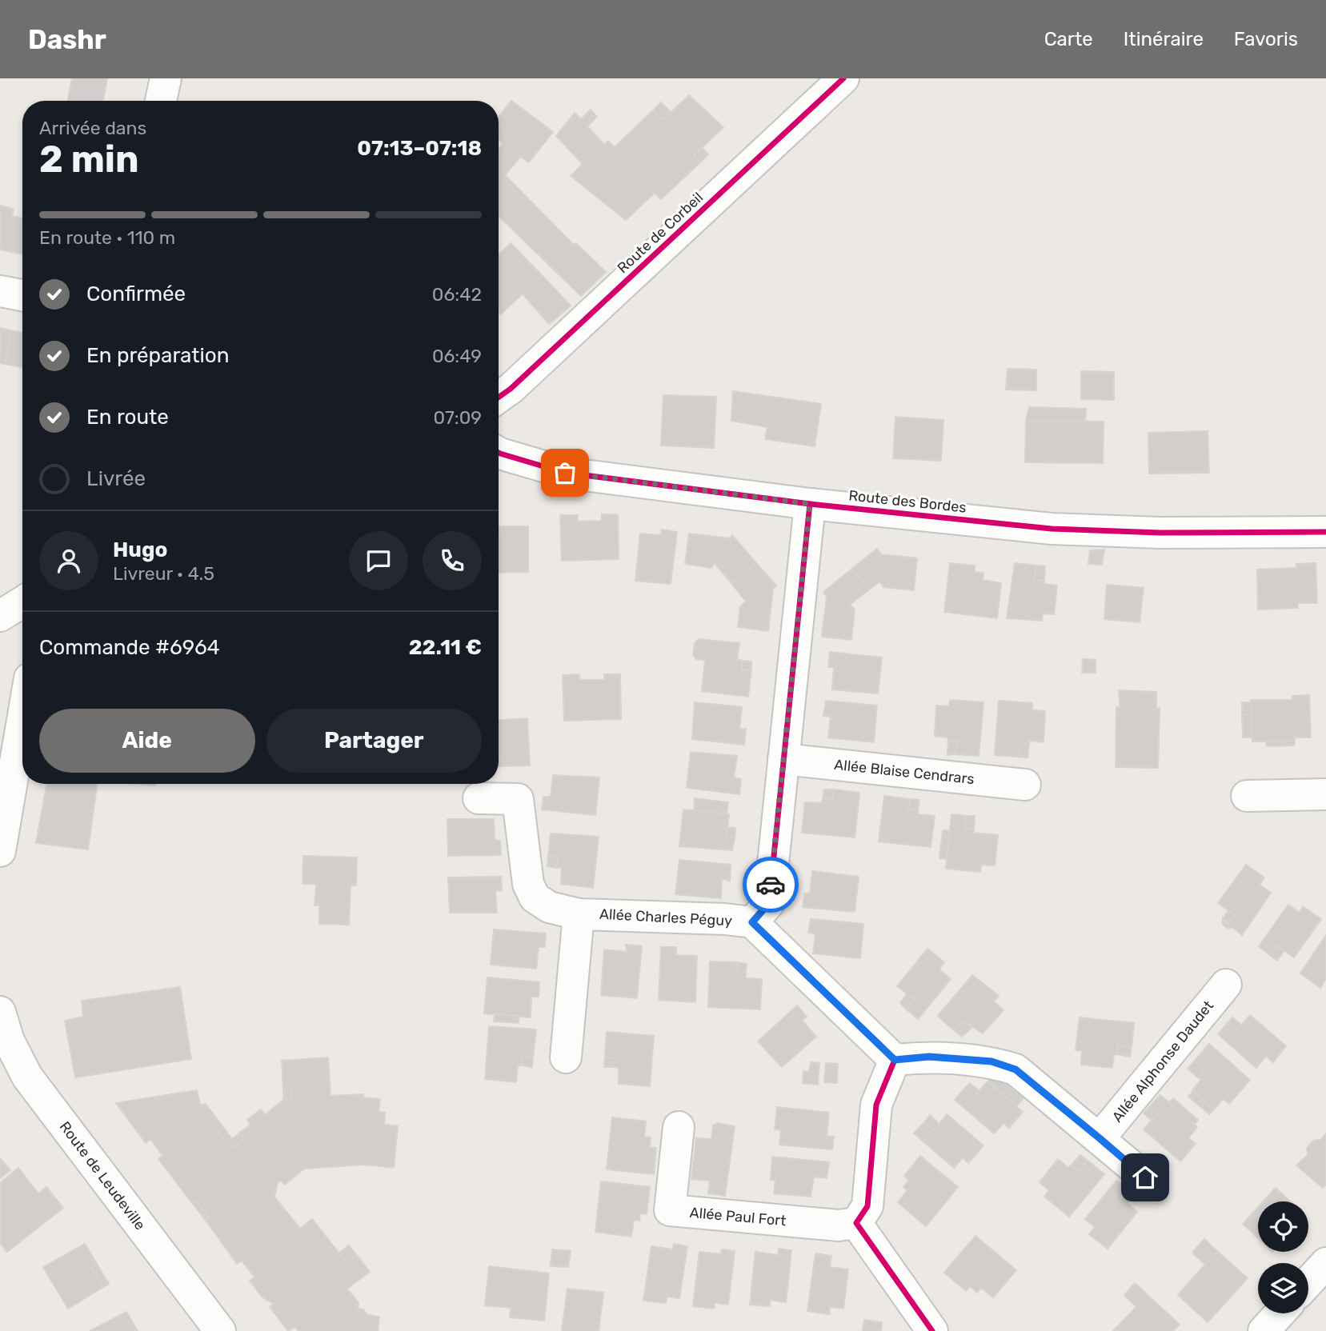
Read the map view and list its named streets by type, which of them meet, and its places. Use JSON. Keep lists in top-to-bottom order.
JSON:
{
  "streets": {
    "street": [
      "Route de Corbeil",
      "Route des Bordes",
      "Allée Blaise Cendrars",
      "Allée Charles Péguy",
      "Allée Alphonse Daudet",
      "Route de Leudeville",
      "Allée Paul Fort"
    ]
  },
  "page": {
    "header": "Dashr",
    "nav": ["Carte", "Itinéraire", "Favoris"],
    "heading": ["2 min", "Arrivée dans", "07:13–07:18"],
    "panel": [
      "Hugo",
      "Livreur · 4.5",
      "Commande #6964",
      "22.11 €"
    ],
    "bar": "En route · 110 m",
    "list": [
      ["Confirmée", "06:42"],
      ["En préparation", "06:49"],
      ["En route", "07:09"],
      "Livrée"
    ],
    "buttons": ["Aide", "Partager"]
  }
}
